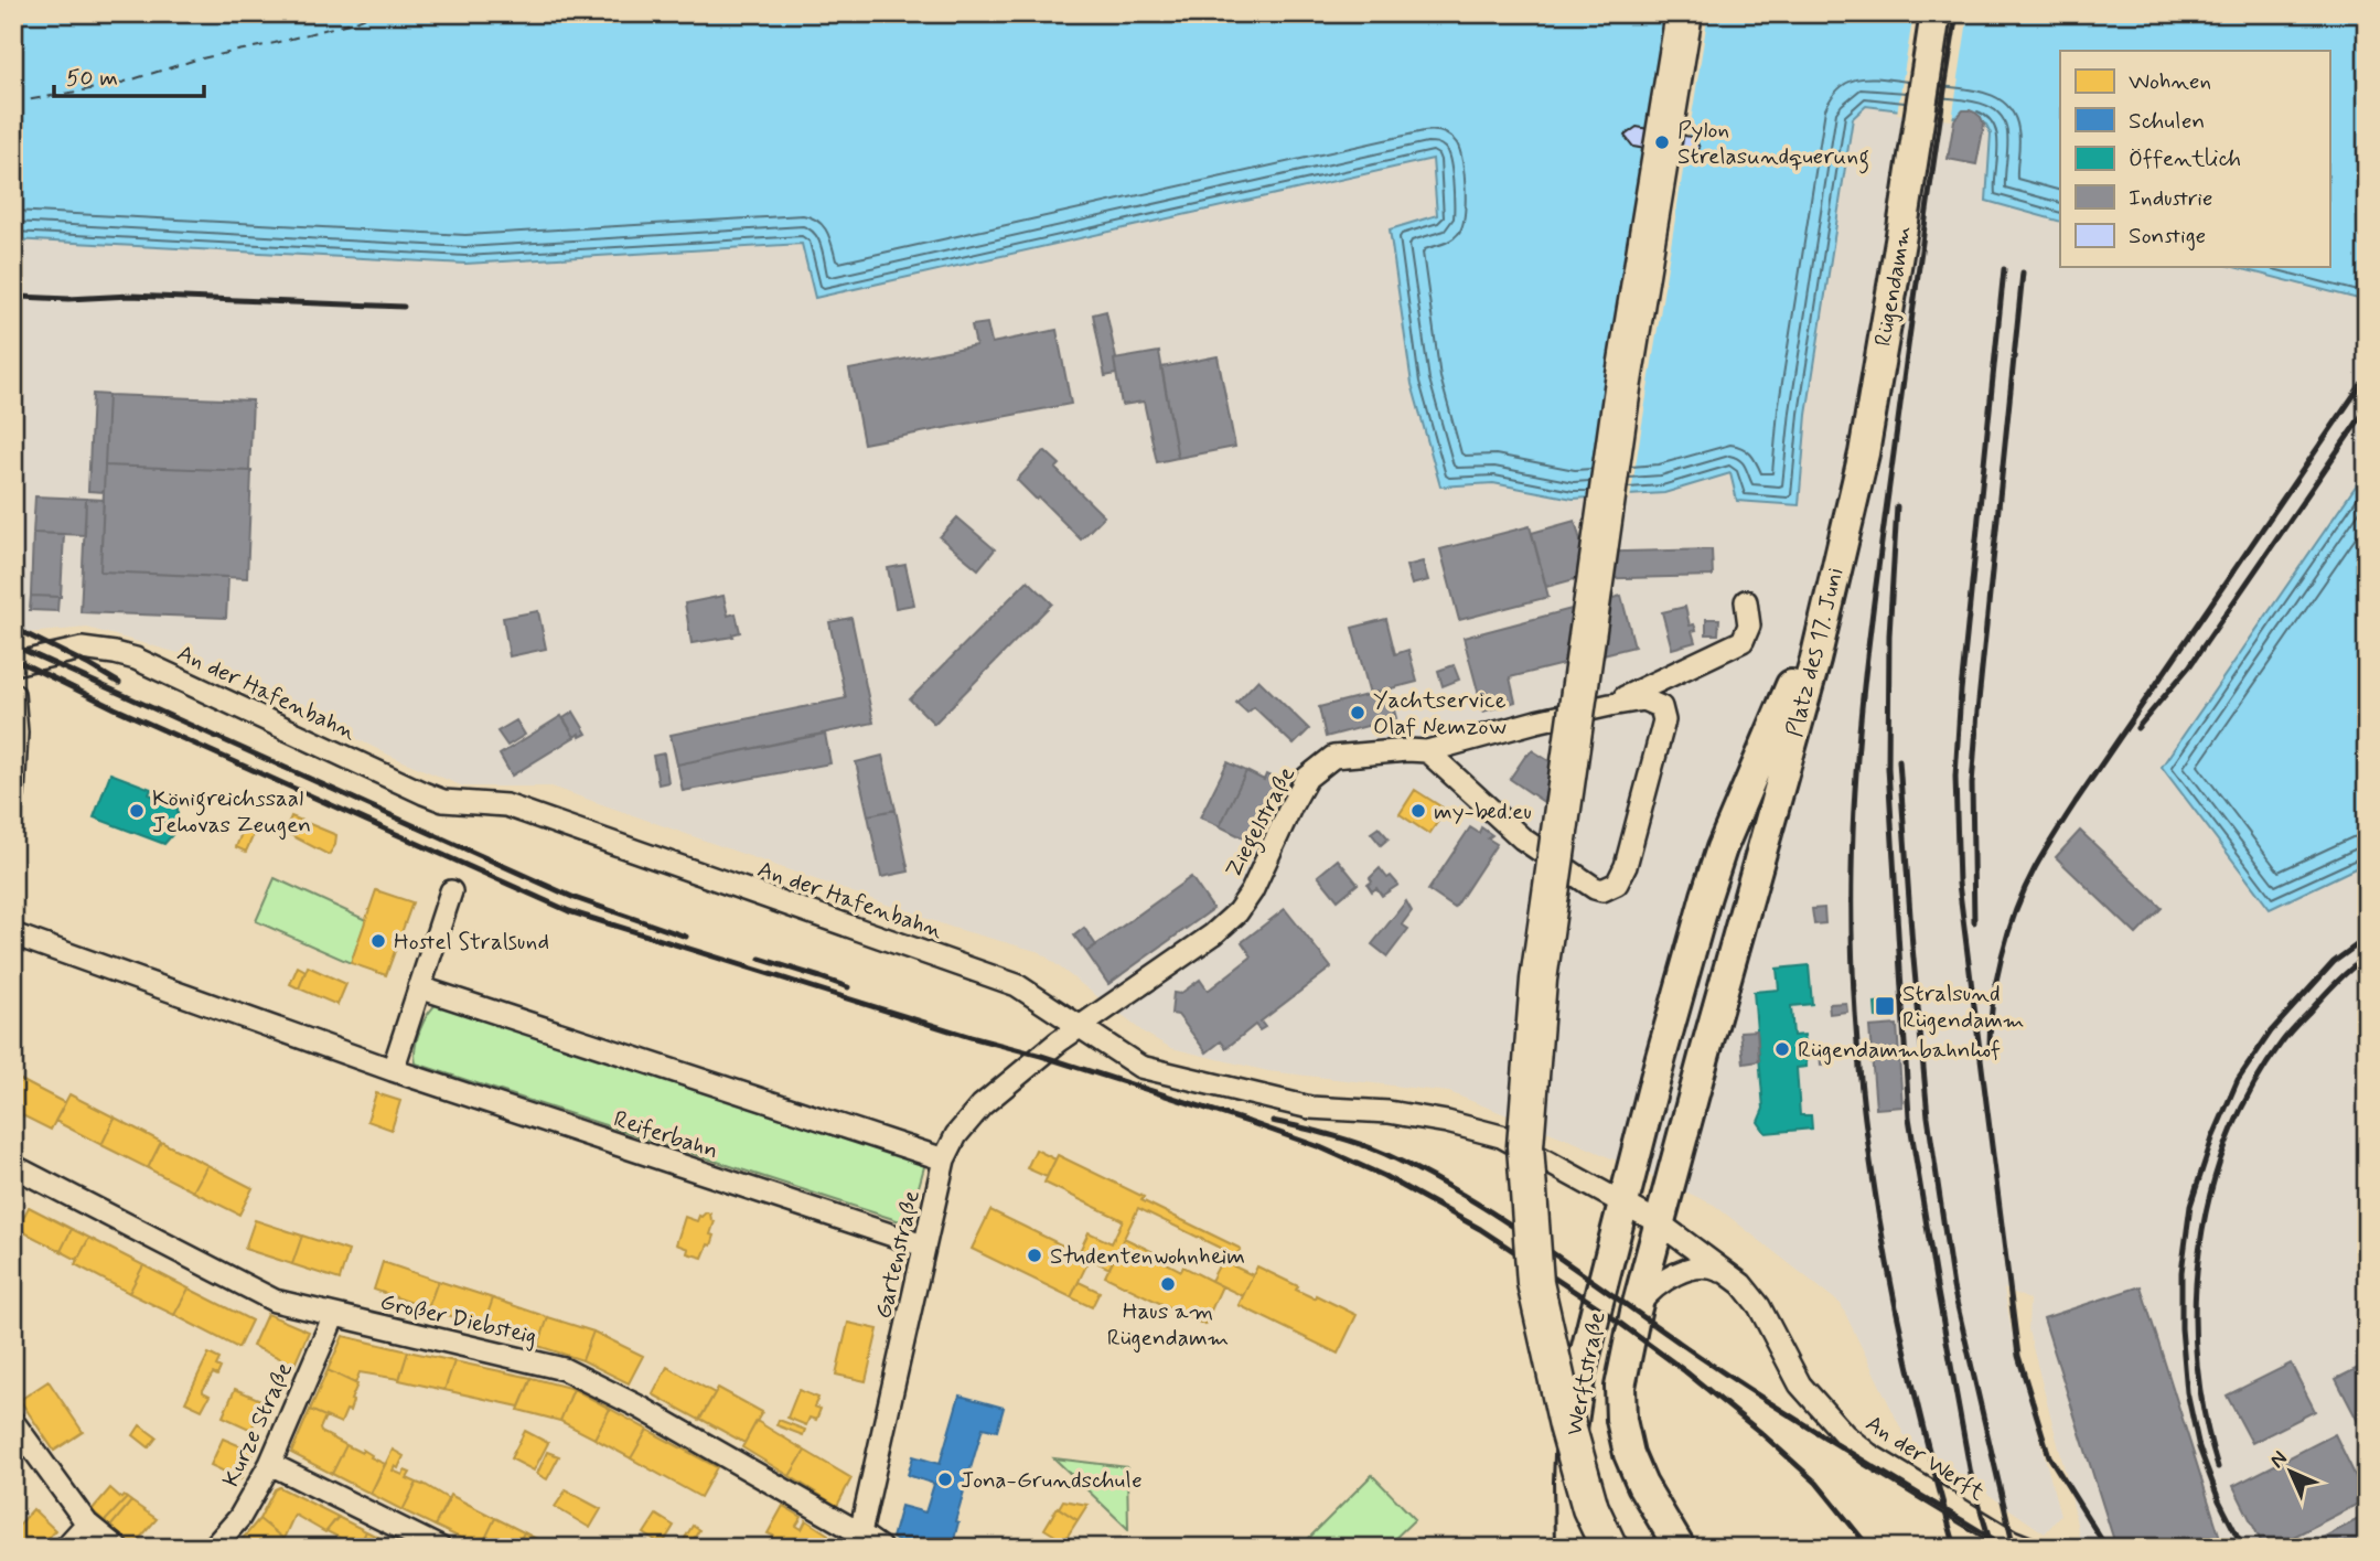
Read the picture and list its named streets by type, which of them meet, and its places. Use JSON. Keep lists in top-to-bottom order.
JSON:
{
  "streets": {
    "main road": ["Rügendamm", "Platz des 17. Juni", "Werftstraße"],
    "street": [
      "An der Hafenbahn",
      "Ziegelstraße",
      "Reiferbahn",
      "Gartenstraße",
      "Großer Diebsteig",
      "Kurze Straße",
      "An der Werft"
    ]
  },
  "crossings": [
    ["Rügendamm", "Platz des 17. Juni"],
    ["Platz des 17. Juni", "An der Hafenbahn"],
    ["Platz des 17. Juni", "Werftstraße"],
    ["Platz des 17. Juni", "An der Werft"],
    ["An der Hafenbahn", "Ziegelstraße"],
    ["An der Hafenbahn", "Gartenstraße"],
    ["An der Hafenbahn", "Werftstraße"],
    ["An der Hafenbahn", "An der Werft"],
    ["Ziegelstraße", "Gartenstraße"],
    ["Reiferbahn", "Gartenstraße"],
    ["Gartenstraße", "Großer Diebsteig"],
    ["Großer Diebsteig", "Kurze Straße"],
    ["Werftstraße", "An der Werft"]
  ],
  "places": {
    "other": [
      "Pylon Strelasundquerung",
      "Yachtservice Olaf Nemzow",
      "Königreichssaal Jehovas Zeugen",
      "my-bed.eu",
      "Hostel Stralsund",
      "Rügendammbahnhof",
      "Studentenwohnheim",
      "Haus am Rügendamm",
      "Jona-Grundschule"
    ],
    "transit": ["Stralsund Rügendamm"]
  },
  "legend": [
    "Wohnen",
    "Schulen",
    "Öffentlich",
    "Industrie",
    "Sonstige"
  ],
  "scale_bar": "50 m",
  "north": "top left"
}
